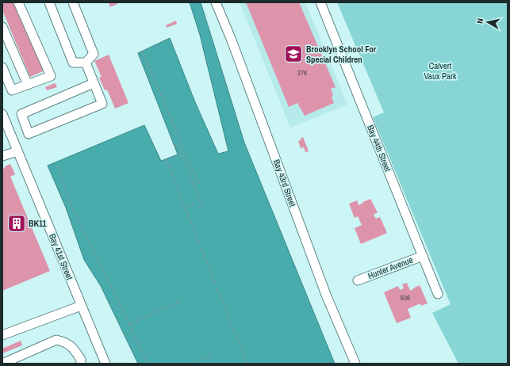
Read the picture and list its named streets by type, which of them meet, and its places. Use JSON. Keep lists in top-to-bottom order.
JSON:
{
  "streets": {
    "street": [
      "Bay 44th Street",
      "Bay 43rd Street",
      "Bay 41st Street",
      "Hunter Avenue"
    ]
  },
  "crossings": [
    ["Bay 44th Street", "Hunter Avenue"]
  ],
  "parks": ["Calvert Vaux Park"],
  "places": {
    "school or university": ["Brooklyn School For Special Children"],
    "building": ["BK11"]
  },
  "house_numbers": ["376", "506"],
  "north": "left"
}
